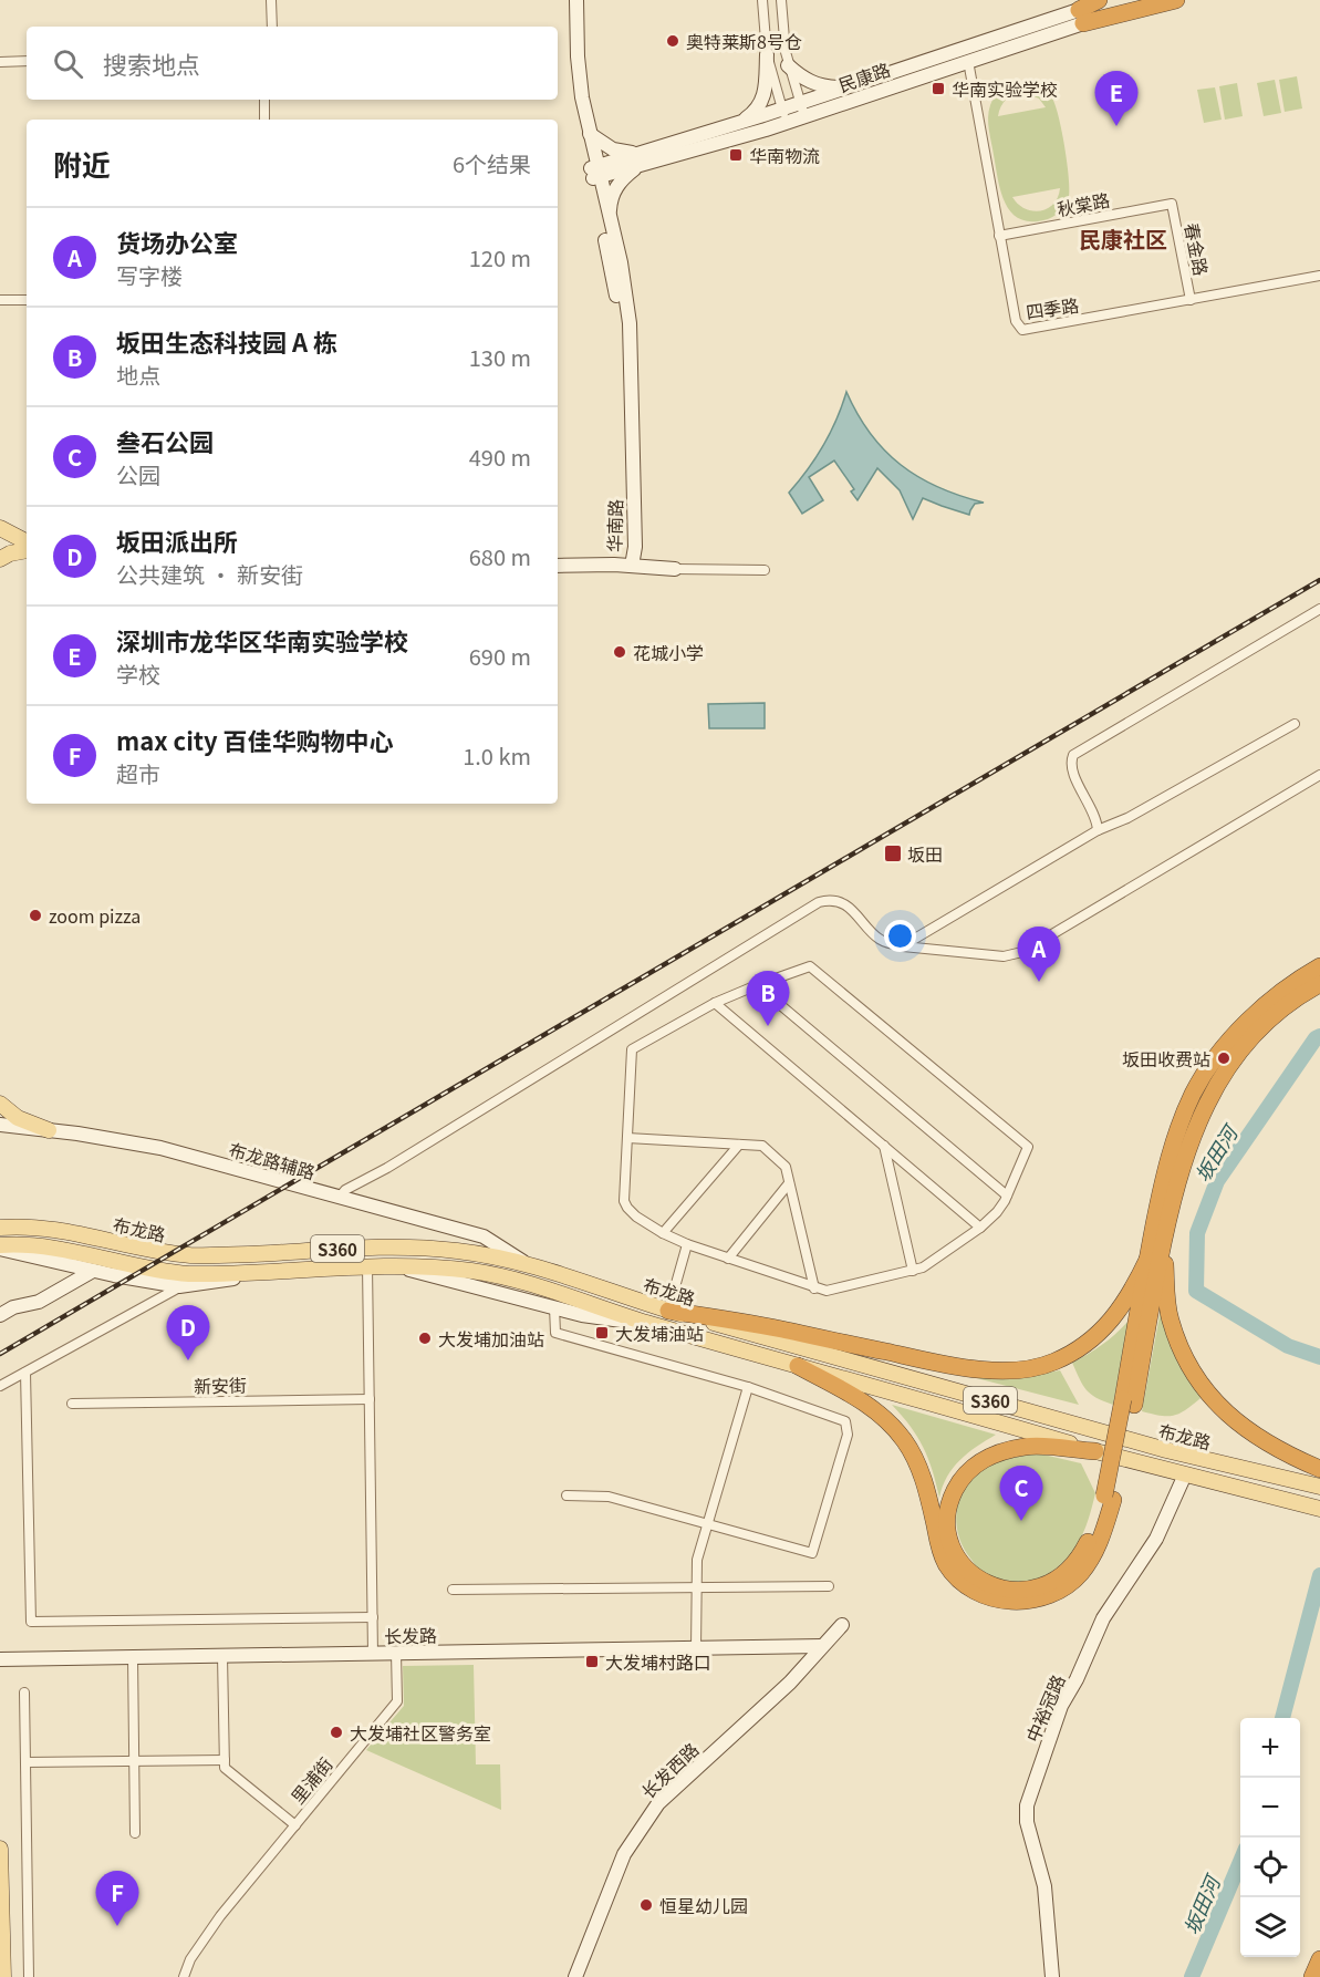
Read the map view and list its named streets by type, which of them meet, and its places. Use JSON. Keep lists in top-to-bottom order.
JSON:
{
  "streets": {
    "main road": [
      "民康路",
      "华南路",
      "布龙路辅路",
      "布龙路",
      "S360",
      "长发路",
      "中裕冠路",
      "长发西路"
    ],
    "street": [
      "秋棠路",
      "春金路",
      "四季路",
      "新安街",
      "里浦街"
    ]
  },
  "crossings": [
    ["民康路", "四季路"],
    ["民康路", "华南路"],
    ["秋棠路", "春金路"],
    ["秋棠路", "四季路"],
    ["春金路", "四季路"],
    ["布龙路辅路", "布龙路"],
    ["布龙路", "中裕冠路"],
    ["长发路", "长发西路"],
    ["长发路", "里浦街"]
  ],
  "districts": ["民康社区"],
  "water": ["坂田河"],
  "places": {
    "other": [
      "奥特莱斯8号仓",
      "花城小学",
      "zoom pizza",
      "坂田收费站",
      "大发埔加油站",
      "大发埔社区警务室",
      "恒星幼儿园"
    ],
    "transit": [
      "华南实验学校",
      "华南物流",
      "坂田",
      "大发埔油站",
      "大发埔村路口"
    ]
  },
  "page": {
    "search": "搜索地点",
    "pins": [
      "E",
      "A",
      "B",
      "D",
      "C",
      "F"
    ],
    "heading": ["附近", "6个结果"],
    "list": [
      {
        "mark": "A",
        "name": "货场办公室",
        "note": "写字楼",
        "value": "120 m"
      },
      {
        "mark": "B",
        "name": "坂田生态科技园 A 栋",
        "note": "地点",
        "value": "130 m"
      },
      {
        "mark": "C",
        "name": "叁石公园",
        "note": "公园",
        "value": "490 m"
      },
      {
        "mark": "D",
        "name": "坂田派出所",
        "note": "公共建筑 · 新安街",
        "value": "680 m"
      },
      {
        "mark": "E",
        "name": "深圳市龙华区华南实验学校",
        "note": "学校",
        "value": "690 m"
      },
      {
        "mark": "F",
        "name": "max city 百佳华购物中心",
        "note": "超市",
        "value": "1.0 km"
      }
    ],
    "map_buttons": ["+", "−"]
  }
}
